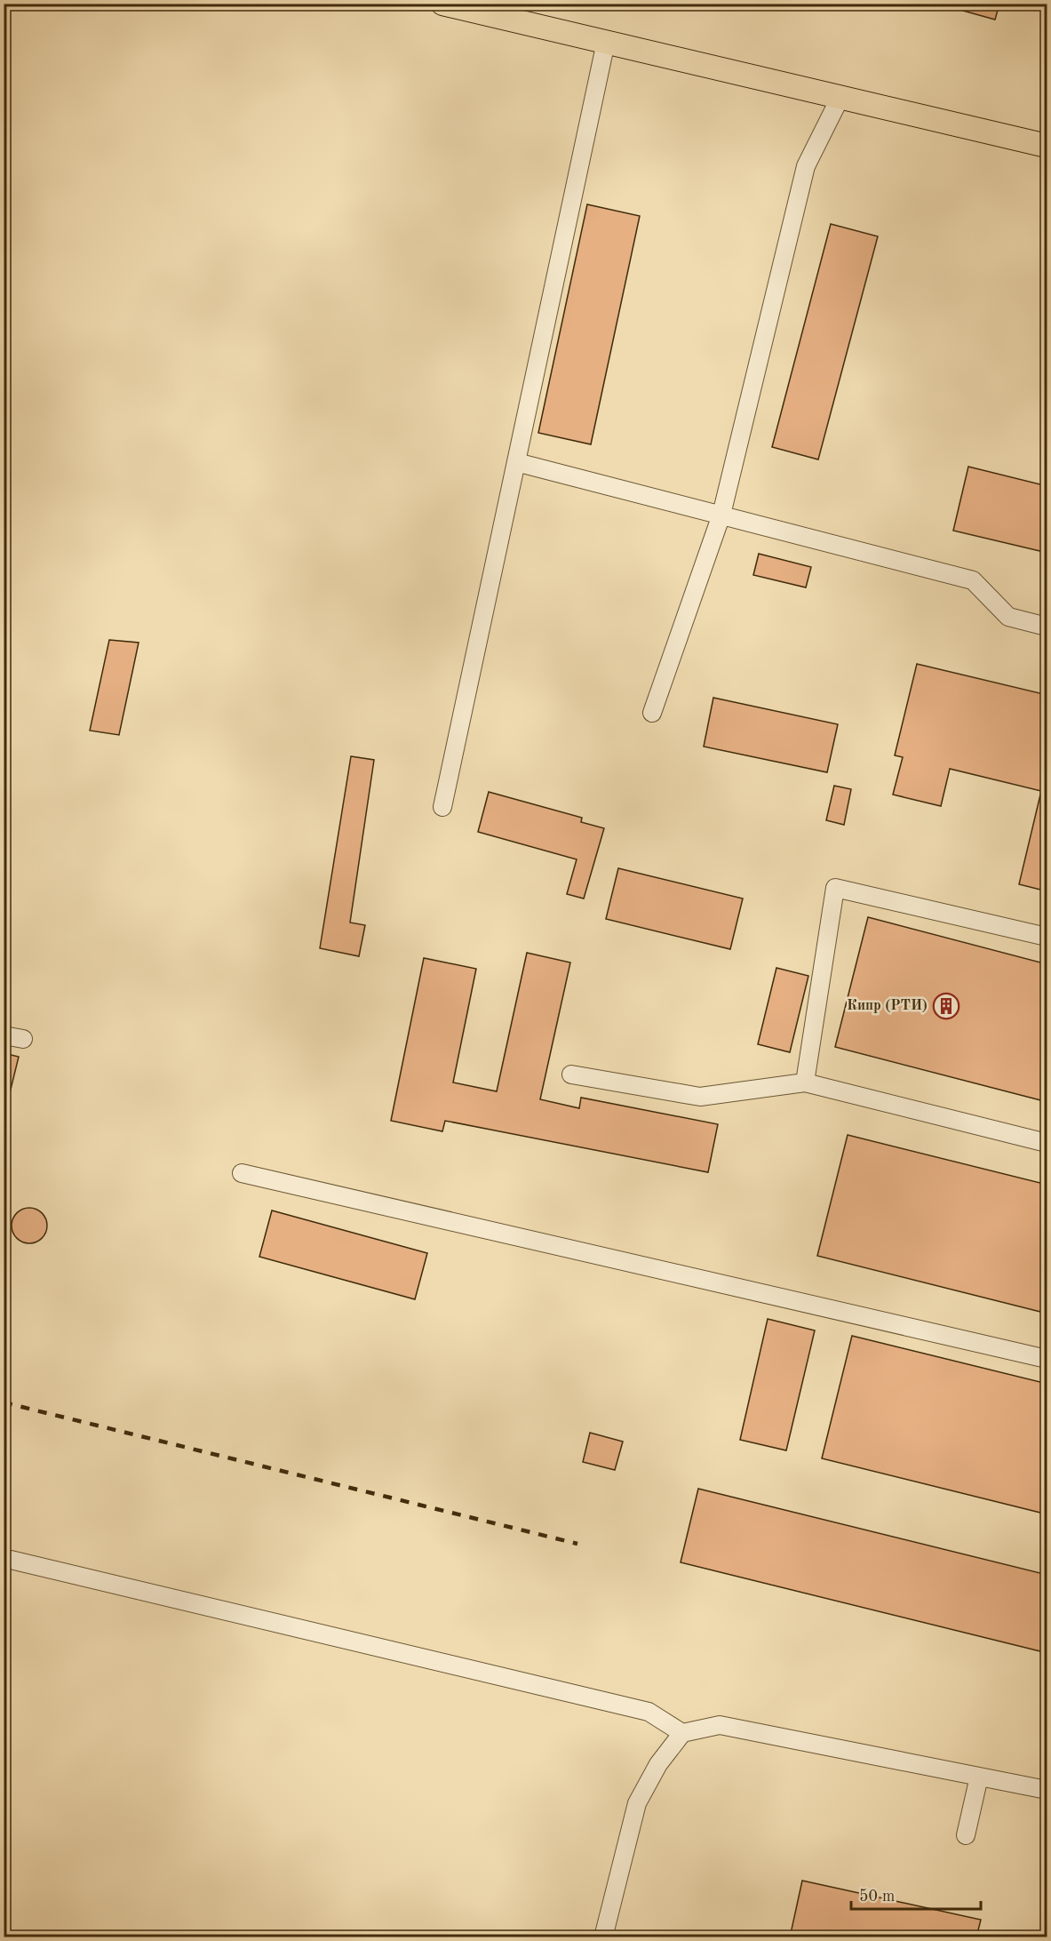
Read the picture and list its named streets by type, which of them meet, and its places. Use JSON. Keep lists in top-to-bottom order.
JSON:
{
  "places": {
    "building": ["Кипр (РТИ)"]
  },
  "scale_bar": "50 m"
}
